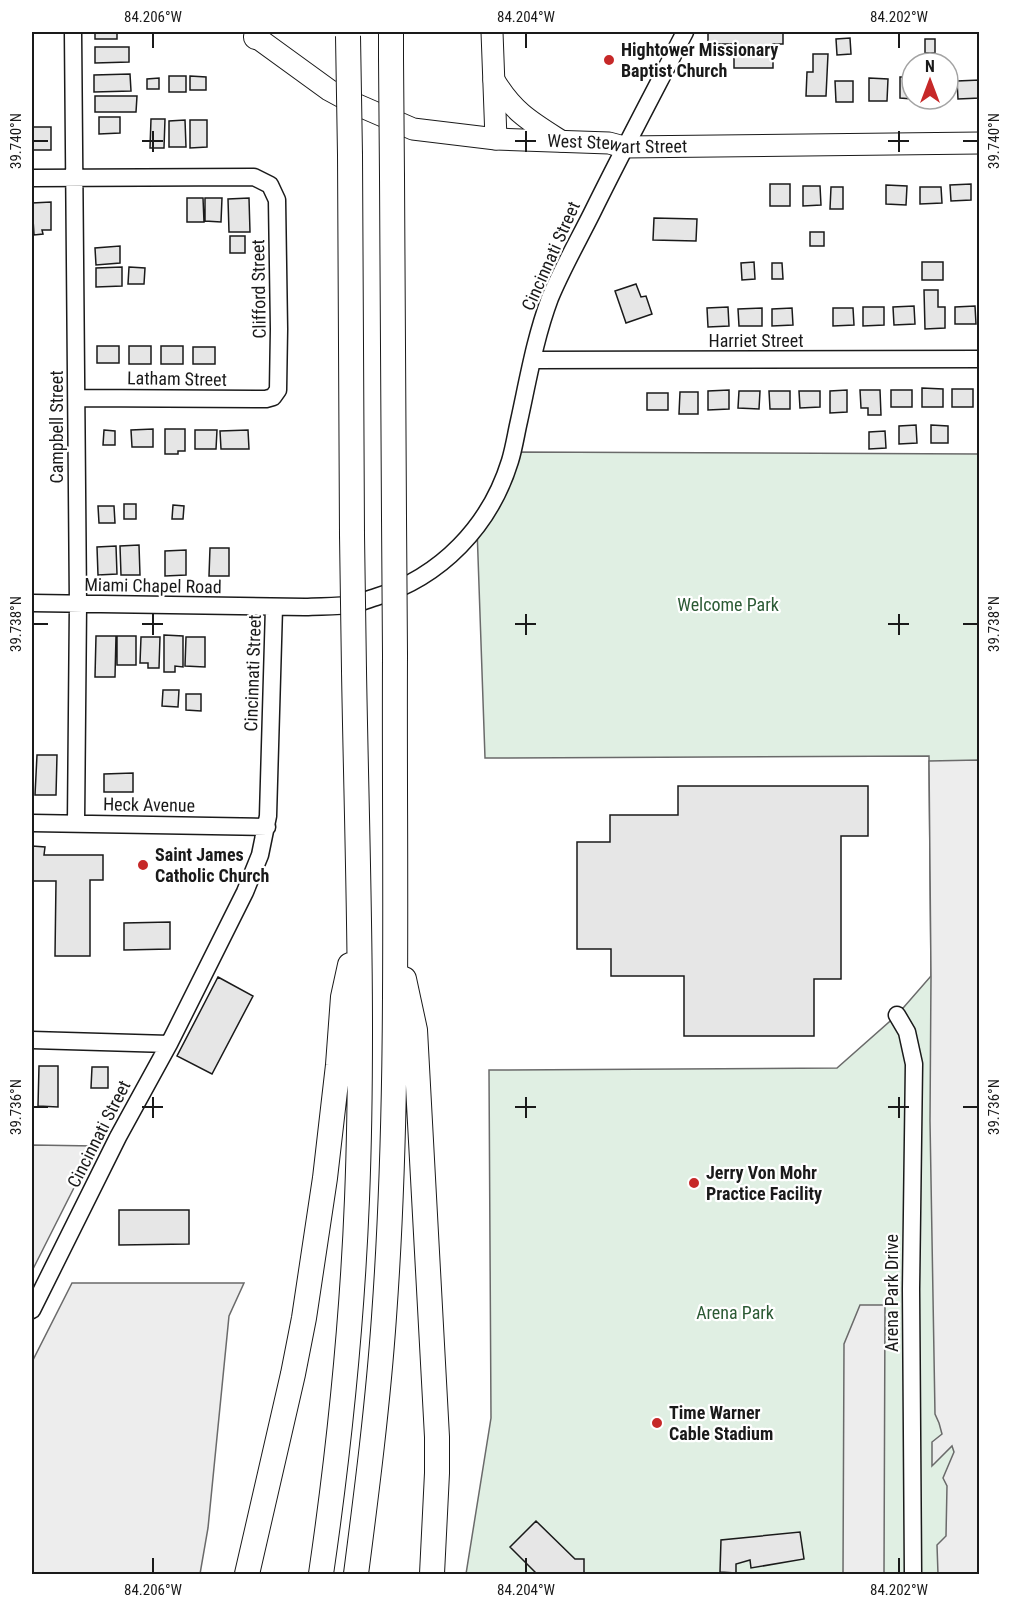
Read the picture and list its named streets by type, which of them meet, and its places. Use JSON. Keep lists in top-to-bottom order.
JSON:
{
  "streets": {
    "main road": ["West Stewart Street"],
    "street": [
      "Cincinnati Street",
      "Clifford Street",
      "Harriet Street",
      "Latham Street",
      "Campbell Street",
      "Miami Chapel Road",
      "Heck Avenue",
      "Arena Park Drive"
    ]
  },
  "crossings": [
    ["West Stewart Street", "Cincinnati Street"],
    ["Cincinnati Street", "Harriet Street"],
    ["Cincinnati Street", "Miami Chapel Road"],
    ["Cincinnati Street", "Heck Avenue"],
    ["Clifford Street", "Latham Street"],
    ["Clifford Street", "Campbell Street"],
    ["Latham Street", "Campbell Street"],
    ["Campbell Street", "Miami Chapel Road"],
    ["Campbell Street", "Heck Avenue"]
  ],
  "parks": ["Welcome Park", "Arena Park"],
  "places": [
    "Hightower Missionary Baptist Church",
    "Saint James Catholic Church",
    "Jerry Von Mohr Practice Facility",
    "Time Warner Cable Stadium"
  ],
  "north": "top",
  "coordinates": [
    "84.206°W",
    "84.204°W",
    "84.202°W",
    "39.740°N",
    "39.738°N",
    "39.736°N"
  ]
}
